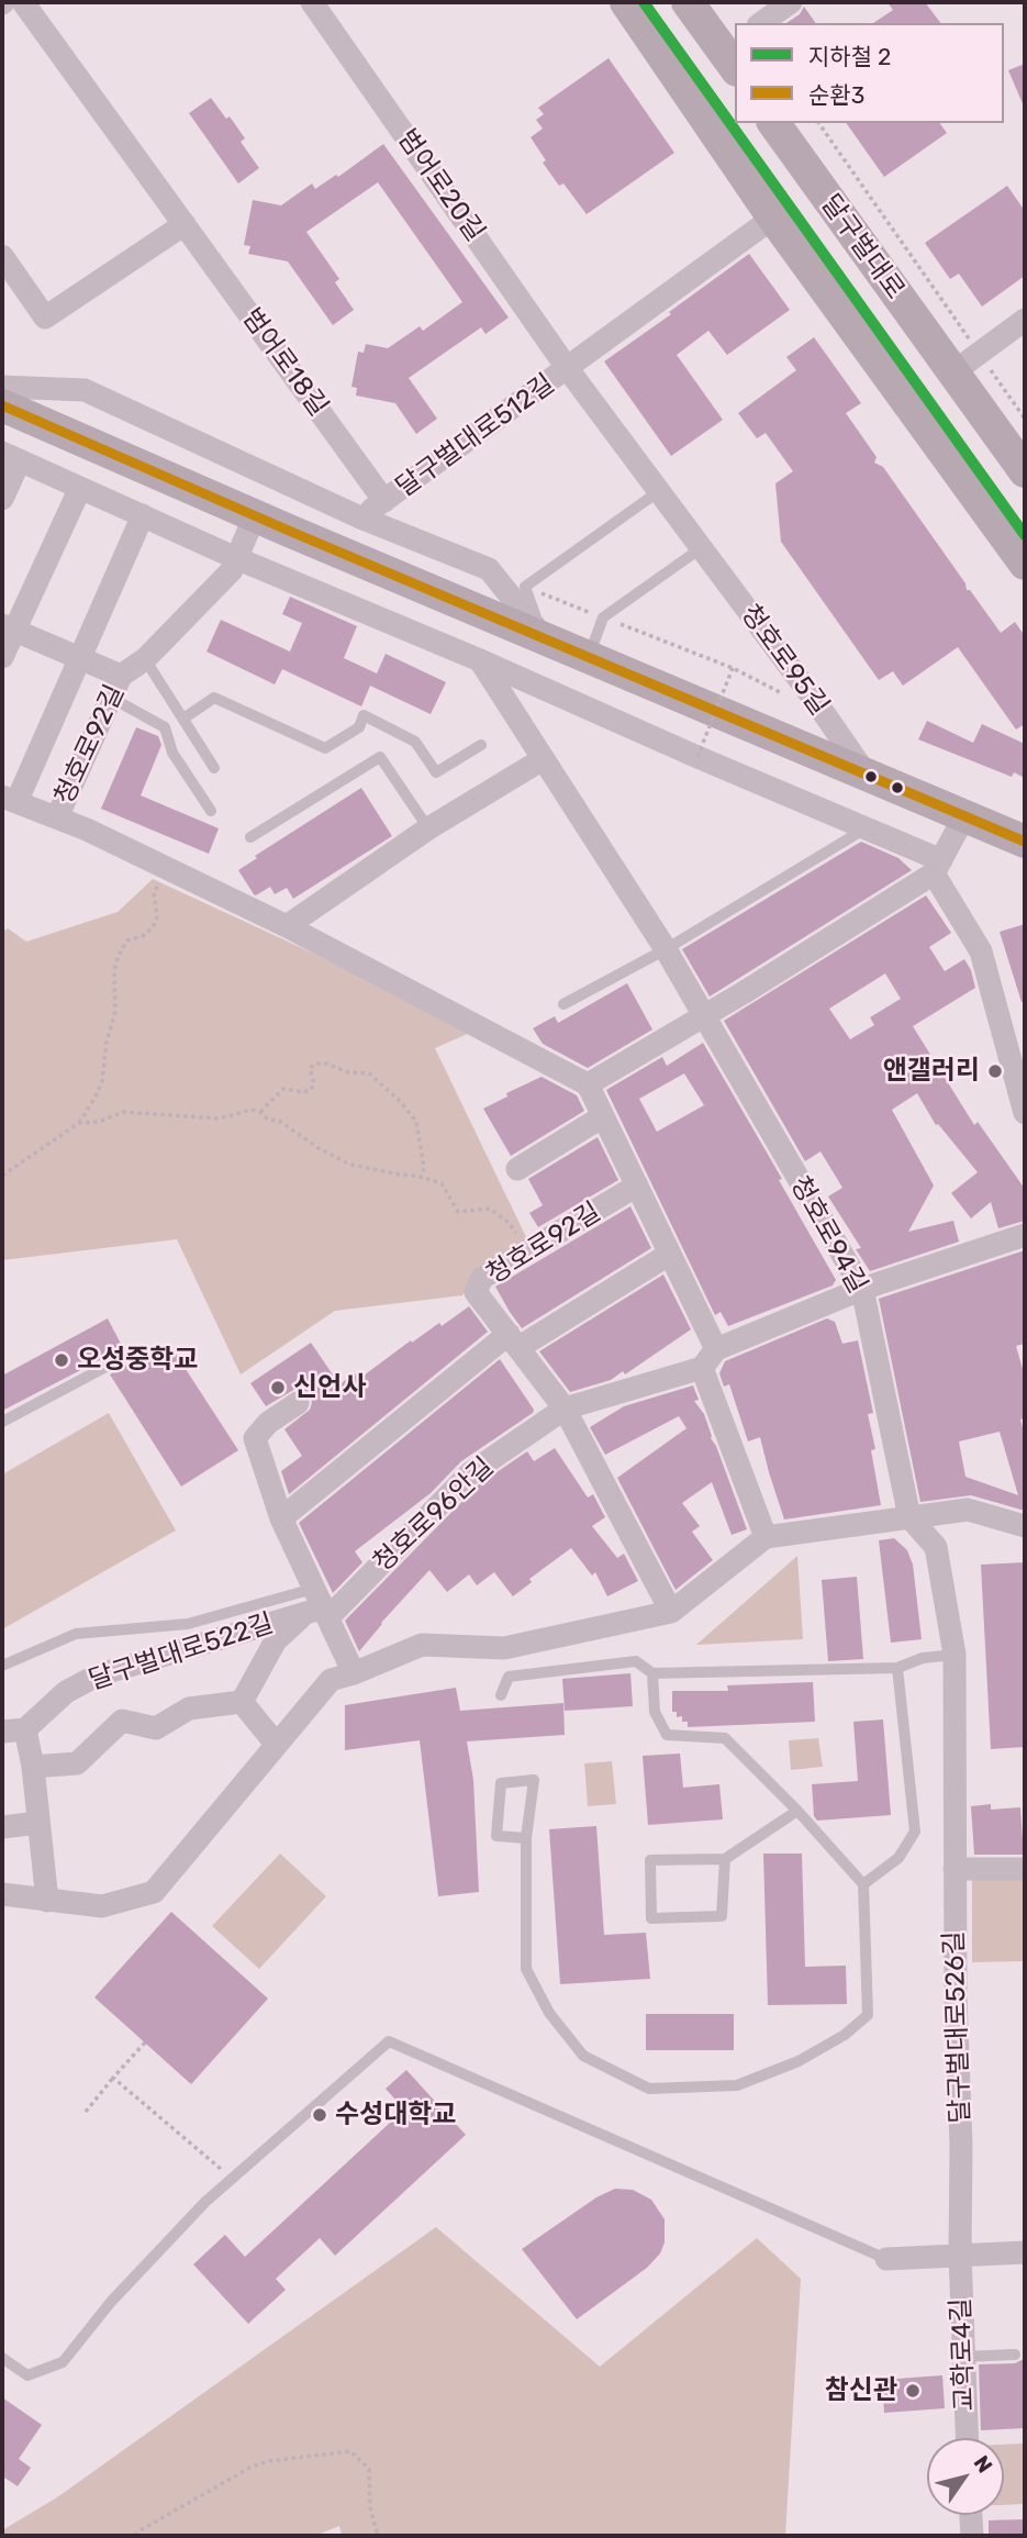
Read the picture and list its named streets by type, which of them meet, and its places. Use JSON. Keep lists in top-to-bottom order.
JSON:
{
  "streets": {
    "main road": ["달구벌대로"],
    "street": [
      "범어로20길",
      "범어로18길",
      "달구벌대로512길",
      "청호로95길",
      "청호로92길",
      "청호로94길",
      "청호로96안길",
      "달구벌대로522길",
      "달구벌대로526길",
      "교학로4길"
    ]
  },
  "crossings": [
    ["범어로20길", "달구벌대로512길"],
    ["범어로20길", "청호로95길"],
    ["달구벌대로", "달구벌대로512길"],
    ["범어로18길", "달구벌대로512길"],
    ["달구벌대로512길", "청호로95길"],
    ["청호로92길", "청호로96안길"],
    ["청호로94길", "청호로96안길"],
    ["청호로94길", "달구벌대로526길"],
    ["청호로96안길", "달구벌대로522길"],
    ["달구벌대로526길", "교학로4길"]
  ],
  "places": [
    "앤갤러리",
    "오성중학교",
    "신언사",
    "수성대학교",
    "참신관"
  ],
  "lines": ["metro line 2", "transit line 순환3"],
  "legend": ["지하철 2", "순환3"],
  "north": "top right"
}
